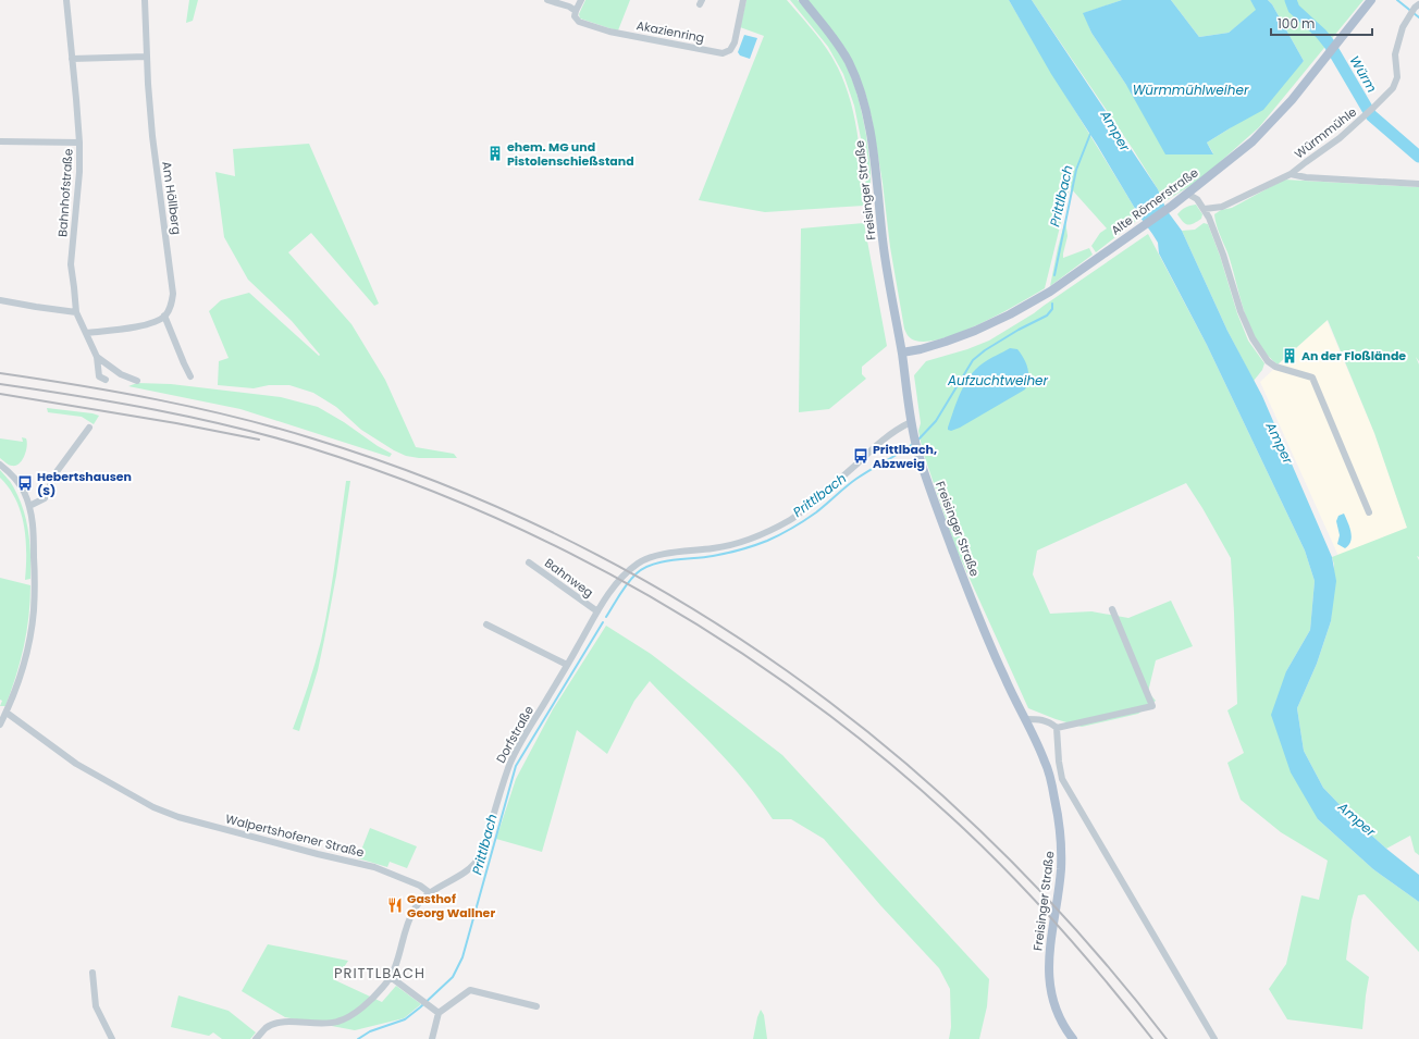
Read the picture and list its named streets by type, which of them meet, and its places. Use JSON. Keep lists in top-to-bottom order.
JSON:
{
  "streets": {
    "main road": ["Freisinger Straße", "Alte Römerstraße"],
    "street": [
      "Akazienring",
      "Würmmühle",
      "Bahnhofstraße",
      "Am Höllberg",
      "Bahnweg",
      "Dorfstraße",
      "Walpertshofener Straße"
    ]
  },
  "crossings": [
    ["Freisinger Straße", "Alte Römerstraße"],
    ["Freisinger Straße", "Dorfstraße"],
    ["Bahnweg", "Dorfstraße"],
    ["Dorfstraße", "Walpertshofener Straße"]
  ],
  "districts": ["PRITTLBACH"],
  "water": [
    "Würm",
    "Würmmühlweiher",
    "Amper",
    "Prittlbach",
    "Aufzuchtweiher"
  ],
  "places": {
    "building": ["ehem. MG und Pistolenschießstand", "An der Floßlände"],
    "bus stop": ["Prittlbach, Abzweig", "Hebertshausen (S)"],
    "restaurant": ["Gasthof Georg Wallner"]
  },
  "scale_bar": "100 m"
}
